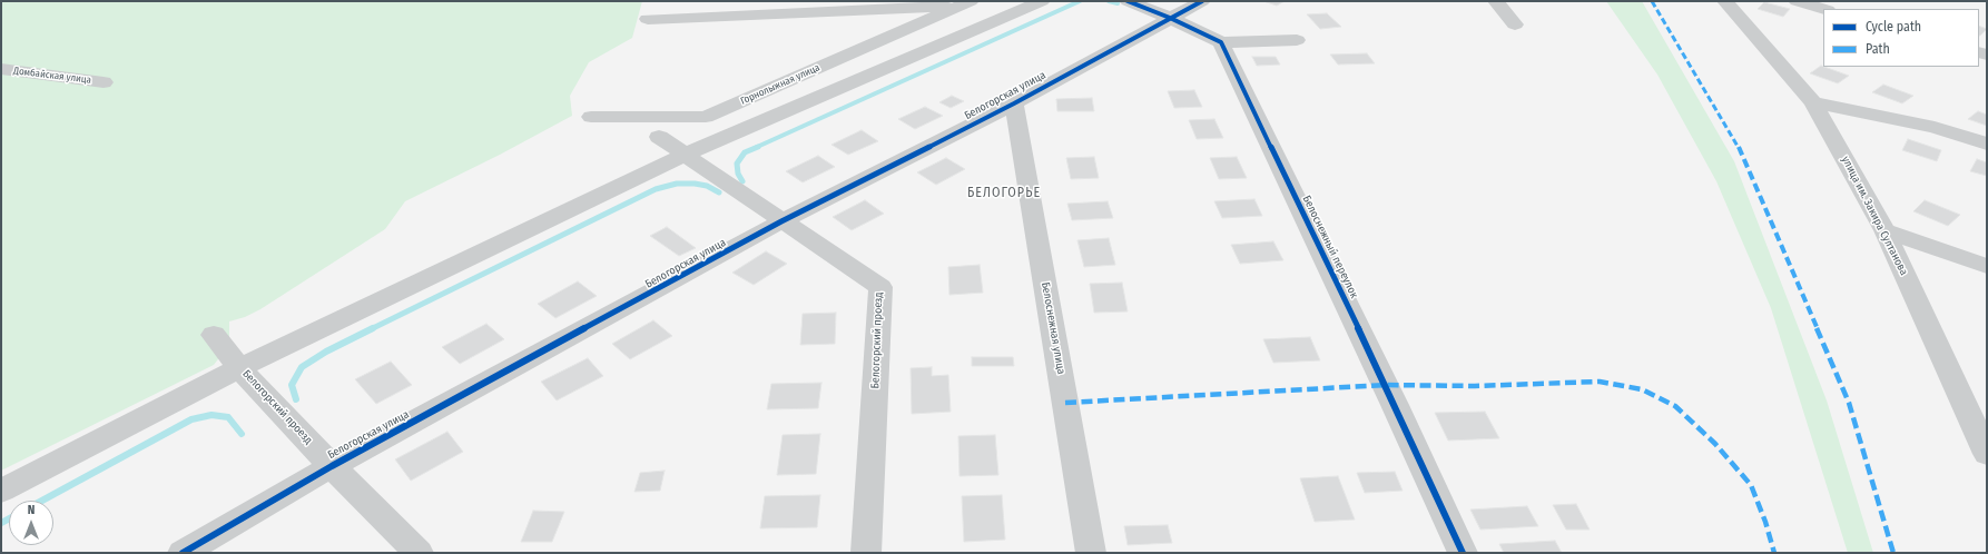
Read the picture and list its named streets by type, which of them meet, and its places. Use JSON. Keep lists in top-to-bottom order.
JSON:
{
  "streets": {
    "street": [
      "Домбайская улица",
      "Горнолыжная улица",
      "Белогорская улица",
      "улица им. Закира Султанова",
      "Белоснежный переулок",
      "Белоснежная улица",
      "Белогорский проезд"
    ]
  },
  "crossings": [
    ["Белогорская улица", "Белоснежная улица"],
    ["Белогорская улица", "Белогорский проезд"]
  ],
  "districts": ["БЕЛОГОРЬЕ"],
  "legend": ["Cycle path", "Path"],
  "north": "top"
}
